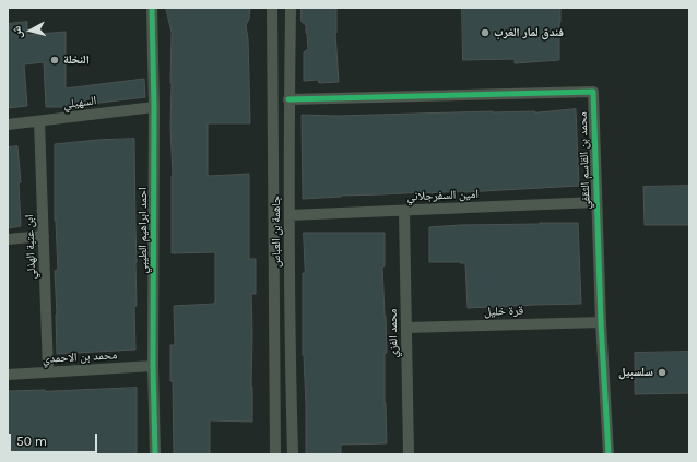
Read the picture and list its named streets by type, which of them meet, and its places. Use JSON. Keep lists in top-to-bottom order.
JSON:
{
  "streets": {
    "street": [
      "السهيلي",
      "محمد بن القاسم الثقفي",
      "امين السفرجلاني",
      "احمد ابراهيم الطيبي",
      "جاهمة بن العباس",
      "ابن عتبة الهذلي",
      "قرة خليل",
      "محمد الفزي",
      "محمد بن الاحمدي"
    ]
  },
  "crossings": [
    ["السهيلي", "احمد ابراهيم الطيبي"],
    ["السهيلي", "ابن عتبة الهذلي"],
    ["محمد بن القاسم الثقفي", "امين السفرجلاني"],
    ["محمد بن القاسم الثقفي", "جاهمة بن العباس"],
    ["محمد بن القاسم الثقفي", "قرة خليل"],
    ["امين السفرجلاني", "جاهمة بن العباس"],
    ["امين السفرجلاني", "محمد الفزي"],
    ["احمد ابراهيم الطيبي", "محمد بن الاحمدي"],
    ["ابن عتبة الهذلي", "محمد بن الاحمدي"],
    ["قرة خليل", "محمد الفزي"]
  ],
  "places": ["فندق لمار الغرب", "النخلة", "سلسبيل"],
  "scale_bar": "50 m",
  "north": "left"
}
